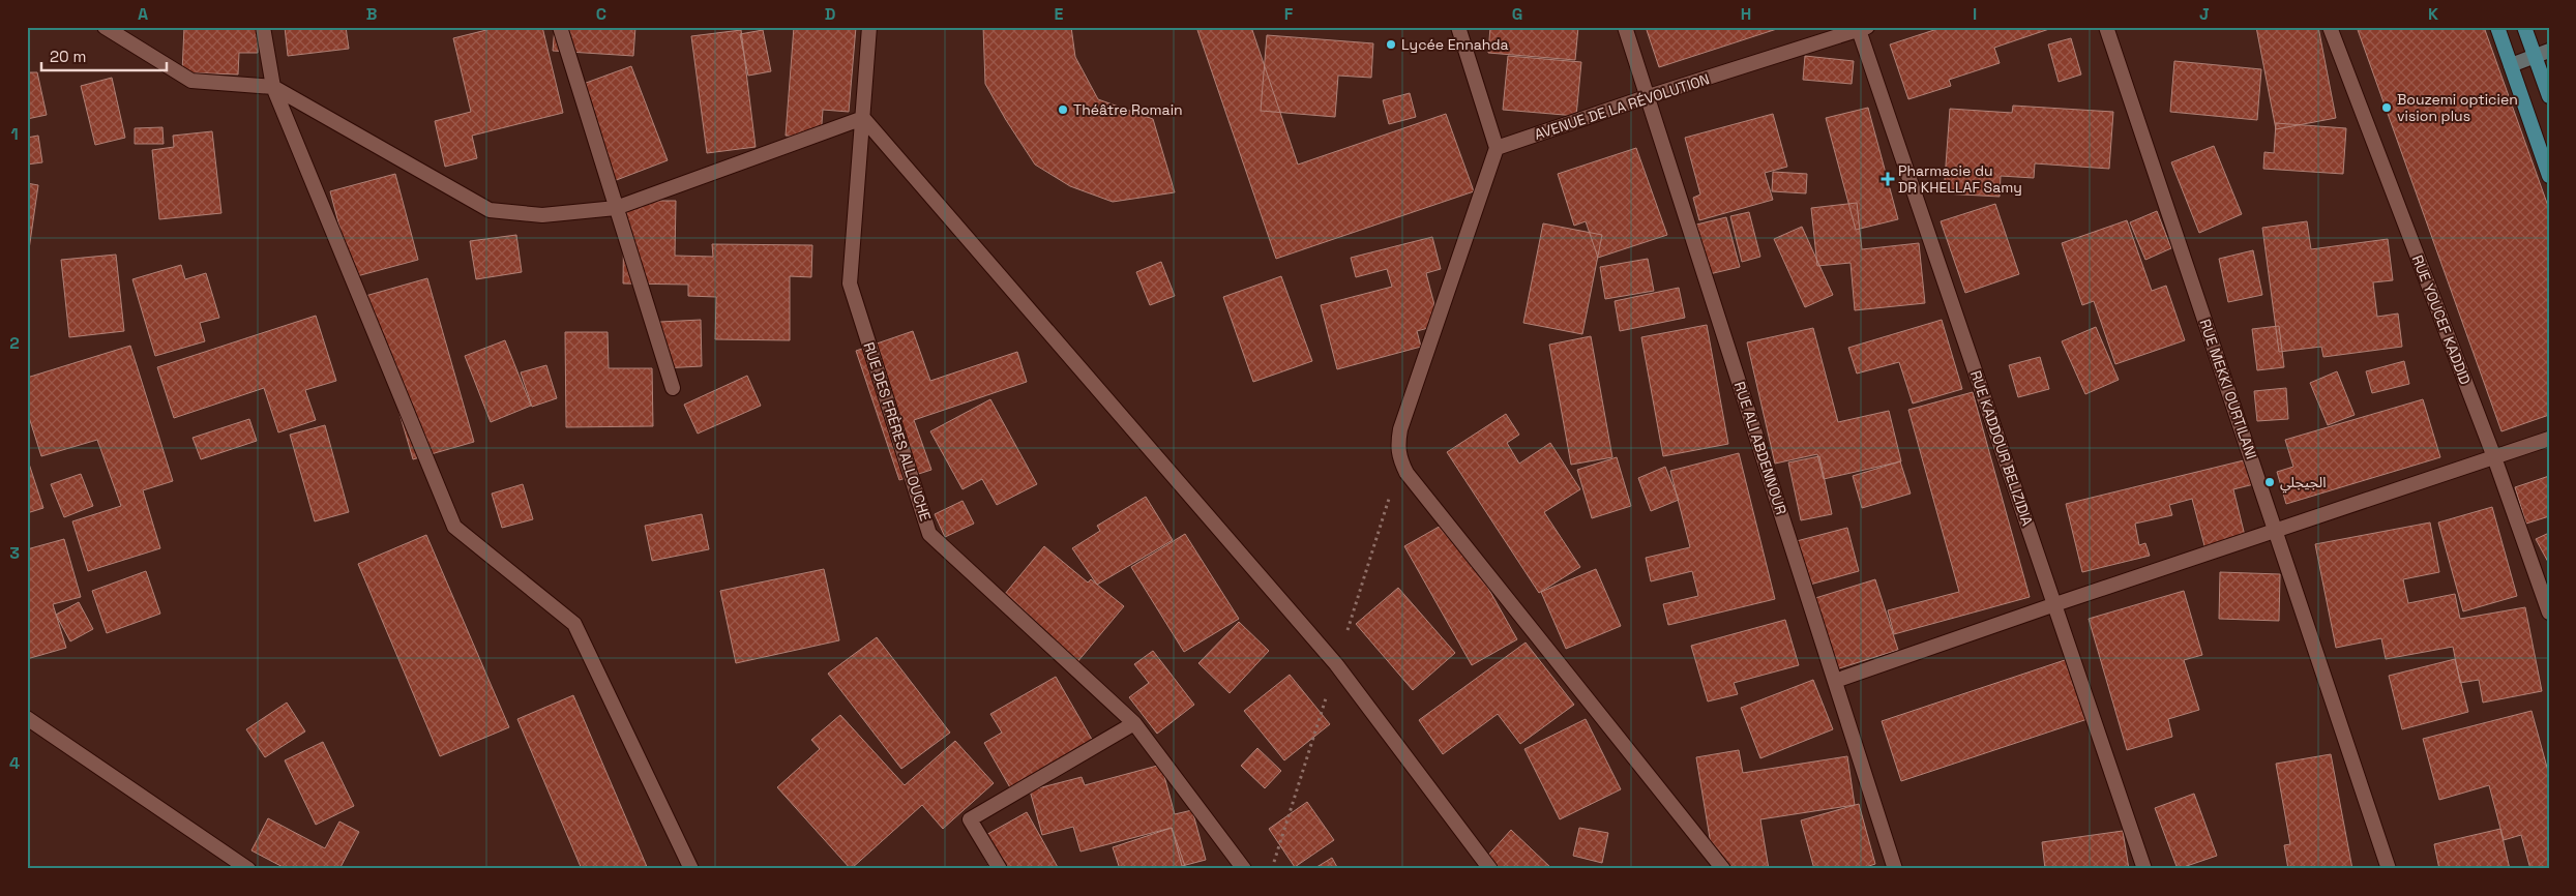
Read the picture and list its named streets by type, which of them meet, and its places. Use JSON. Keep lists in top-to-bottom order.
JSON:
{
  "streets": {
    "street": [
      "AVENUE DE LA RÉVOLUTION",
      "RUE YOUCEF KADDID",
      "RUE MEKKI OURTILANI",
      "RUE DES FRÈRES ALLOUCHE",
      "RUE ALI ABDENNOUR",
      "RUE KADDOUR BELIZIDIA"
    ]
  },
  "crossings": [
    ["AVENUE DE LA RÉVOLUTION", "RUE ALI ABDENNOUR"],
    ["AVENUE DE LA RÉVOLUTION", "RUE KADDOUR BELIZIDIA"]
  ],
  "places": {
    "other": [
      "Lycée Ennahda",
      "Bouzemi opticien vision plus",
      "Théâtre Romain",
      "الجيجلي"
    ],
    "health": ["Pharmacie du DR KHELLAF Samy"]
  },
  "scale_bar": "20 m",
  "grid": {
    "columns": [
      "A",
      "B",
      "C",
      "D",
      "E",
      "F",
      "G",
      "H",
      "I",
      "J",
      "K"
    ],
    "rows": [
      "1",
      "2",
      "3",
      "4"
    ]
  }
}
